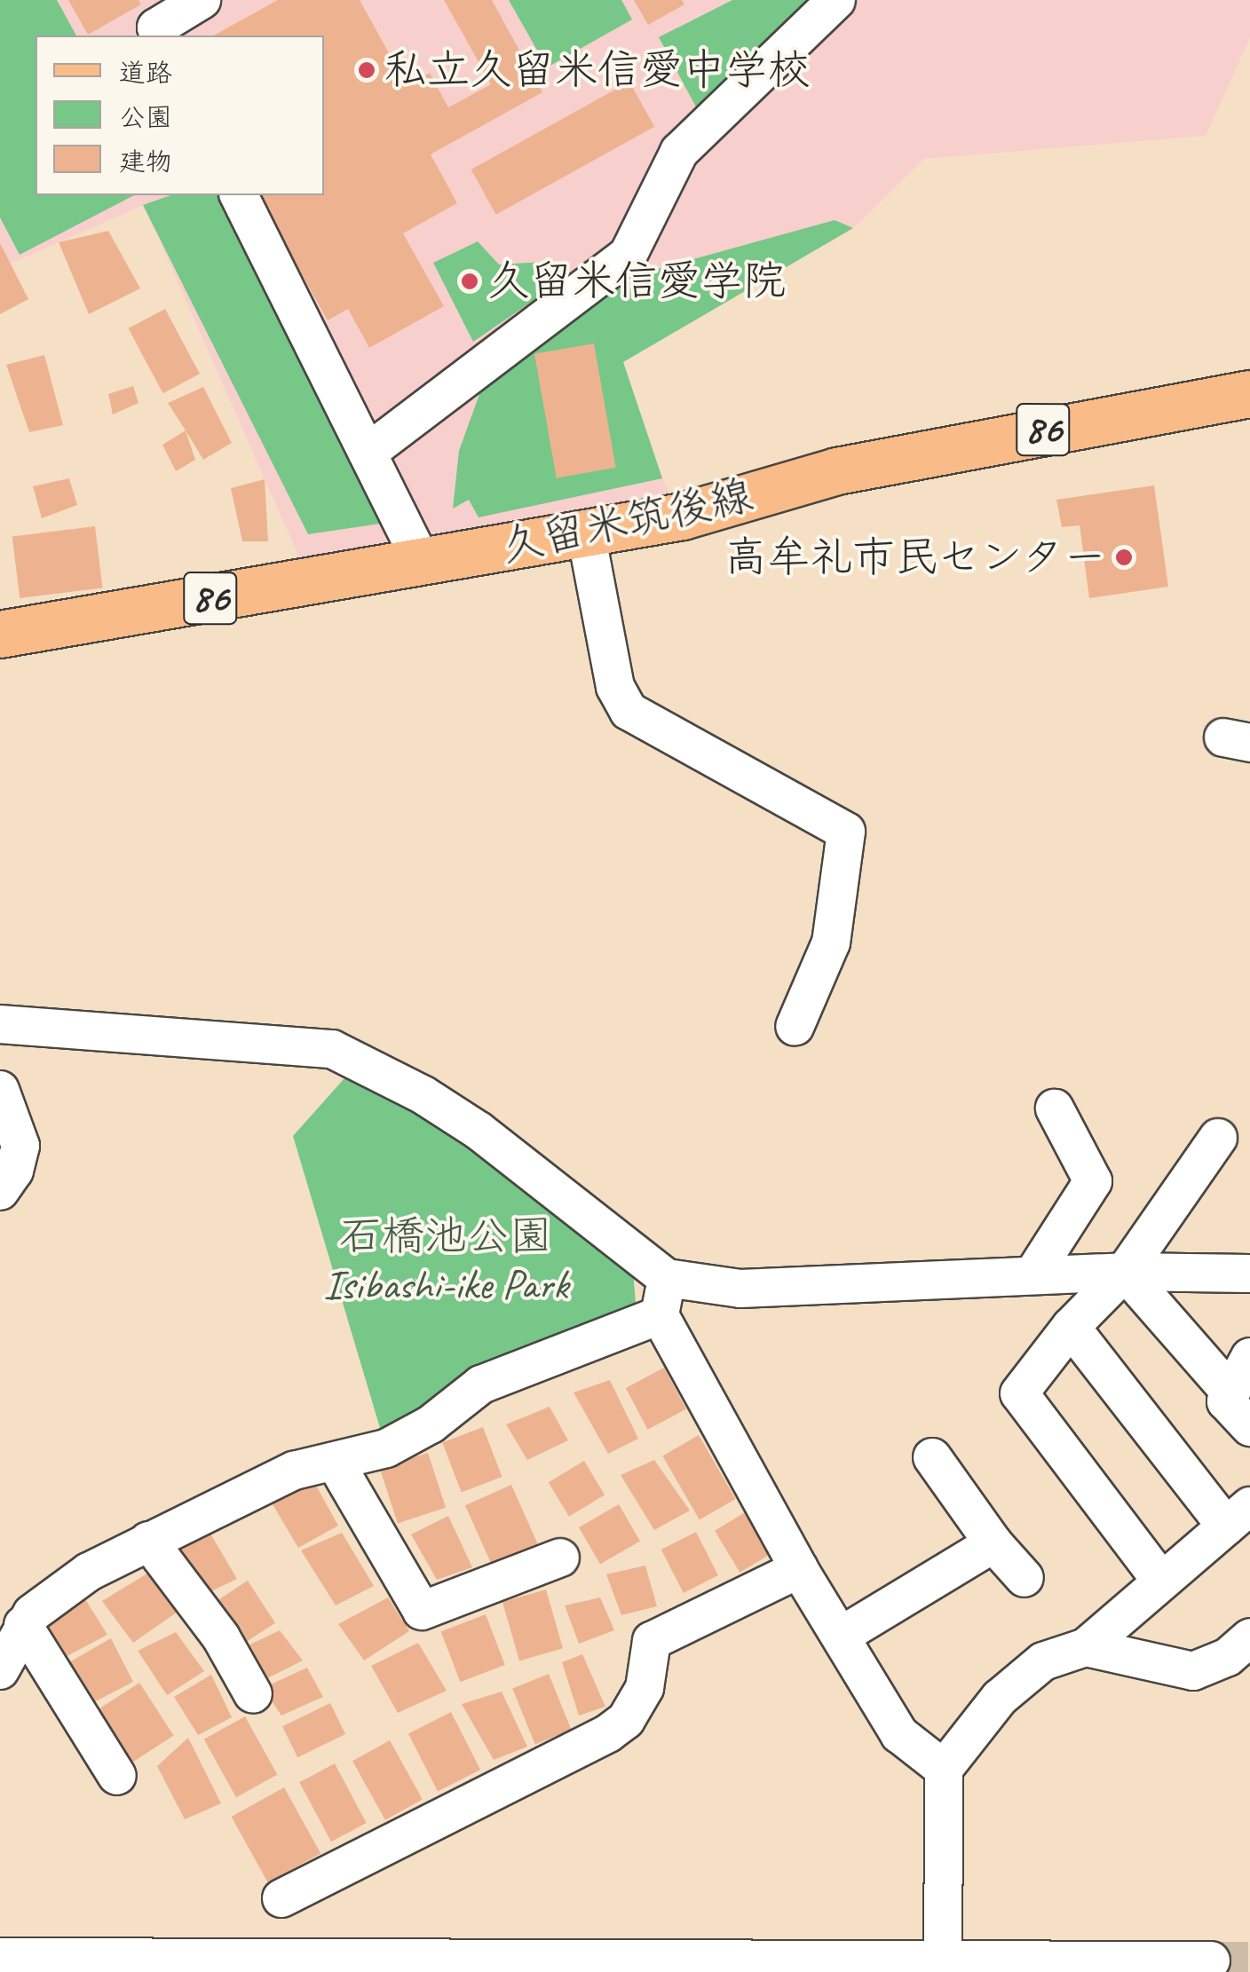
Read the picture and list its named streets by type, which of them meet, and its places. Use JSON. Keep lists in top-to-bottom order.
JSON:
{
  "streets": {
    "main road": ["86", "久留米筑後線"]
  },
  "parks": ["石橋池公園 Isibashi-ike Park"],
  "places": ["私立久留米信愛中学校", "久留米信愛学院", "高牟礼市民センター"],
  "legend": ["道路", "公園", "建物"]
}
